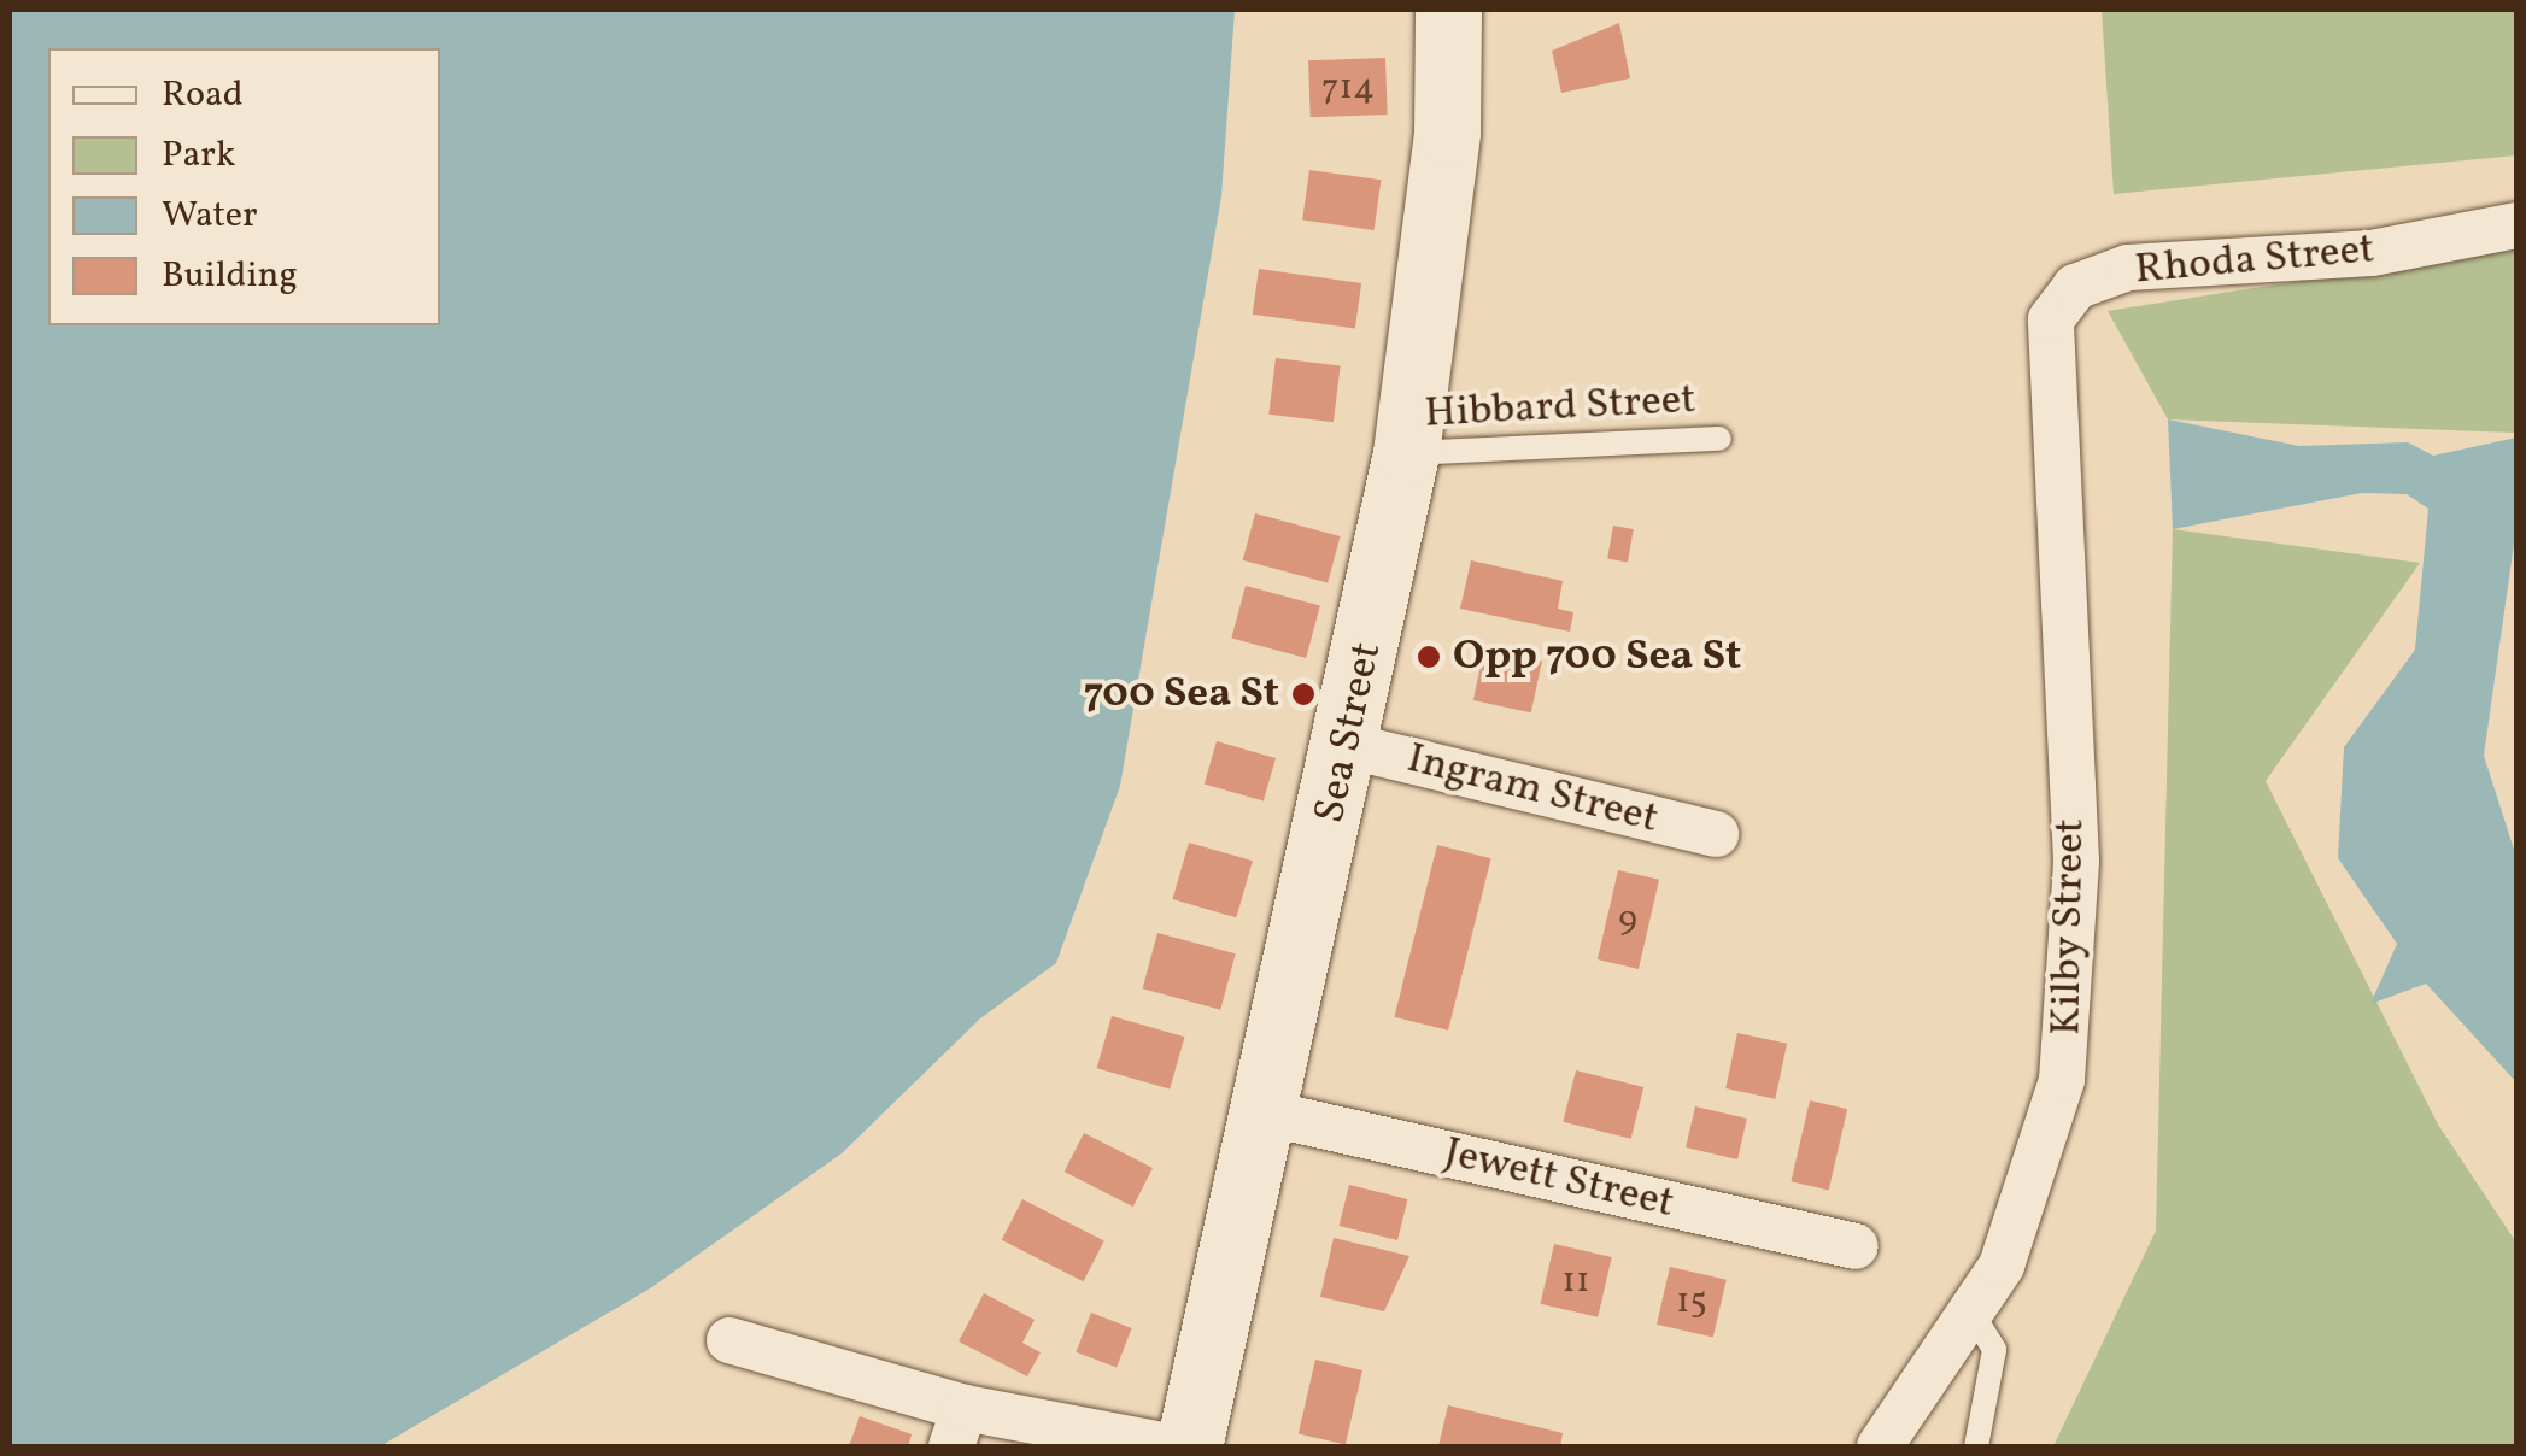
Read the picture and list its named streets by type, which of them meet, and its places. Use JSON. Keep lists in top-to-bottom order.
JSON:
{
  "streets": {
    "main road": ["Sea Street"],
    "street": [
      "Rhoda Street",
      "Ingram Street",
      "Kilby Street",
      "Jewett Street"
    ],
    "lane": ["Hibbard Street"]
  },
  "crossings": [
    ["Rhoda Street", "Kilby Street"],
    ["Hibbard Street", "Sea Street"],
    ["Sea Street", "Ingram Street"],
    ["Sea Street", "Jewett Street"]
  ],
  "places": ["Opp 700 Sea St", "700 Sea St"],
  "house_numbers": [
    "714",
    "9",
    "11",
    "15"
  ],
  "legend": [
    "Road",
    "Park",
    "Water",
    "Building"
  ]
}
